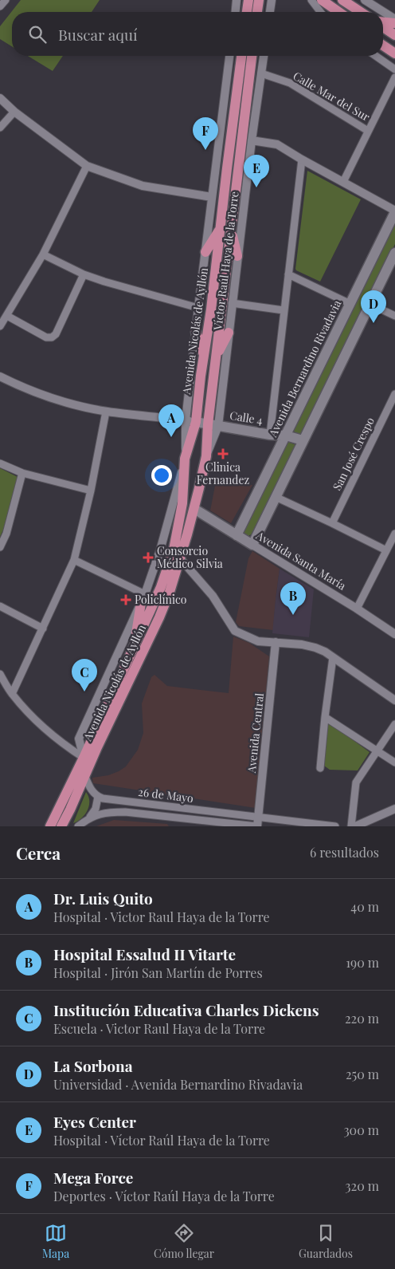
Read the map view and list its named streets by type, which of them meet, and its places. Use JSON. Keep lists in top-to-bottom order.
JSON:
{
  "streets": {
    "main road": [
      "Avenida Nicolás de Ayllón",
      "Avenida Bernardino Rivadavia",
      "Calle 4",
      "Avenida Santa María"
    ],
    "street": [
      "Calle Mar del Sur",
      "Víctor Raúl Haya de la Torre",
      "San José Crespo",
      "Avenida Central",
      "26 de Mayo"
    ]
  },
  "crossings": [
    ["Calle Mar del Sur", "Víctor Raúl Haya de la Torre"],
    ["Víctor Raúl Haya de la Torre", "Avenida Nicolás de Ayllón"],
    ["Víctor Raúl Haya de la Torre", "Calle 4"],
    ["Avenida Nicolás de Ayllón", "Calle 4"],
    ["Avenida Nicolás de Ayllón", "Avenida Santa María"],
    ["Avenida Bernardino Rivadavia", "Calle 4"],
    ["Avenida Bernardino Rivadavia", "Avenida Santa María"],
    ["Avenida Central", "26 de Mayo"]
  ],
  "places": {
    "health": ["Clinica Fernandez", "Consorcio Médico Silvia", "Policlínico"]
  },
  "page": {
    "search": "Buscar aquí",
    "pins": [
      "F",
      "E",
      "D",
      "A",
      "B",
      "C"
    ],
    "heading": ["Cerca", "6 resultados"],
    "list": [
      {
        "mark": "A",
        "name": "Dr. Luis Quito",
        "note": "Hospital · Victor Raul Haya de la Torre",
        "value": "40 m"
      },
      {
        "mark": "B",
        "name": "Hospital Essalud II Vitarte",
        "note": "Hospital · Jirón San Martín de Porres",
        "value": "190 m"
      },
      {
        "mark": "C",
        "name": "Institución Educativa Charles Dickens",
        "note": "Escuela · Victor Raul Haya de la Torre",
        "value": "220 m"
      },
      {
        "mark": "D",
        "name": "La Sorbona",
        "note": "Universidad · Avenida Bernardino Rivadavia",
        "value": "250 m"
      },
      {
        "mark": "E",
        "name": "Eyes Center",
        "note": "Hospital · Víctor Raúl Haya de la Torre",
        "value": "300 m"
      },
      {
        "mark": "F",
        "name": "Mega Force",
        "note": "Deportes · Víctor Raúl Haya de la Torre",
        "value": "320 m"
      }
    ],
    "nav": ["Mapa", "Cómo llegar", "Guardados"]
  }
}
